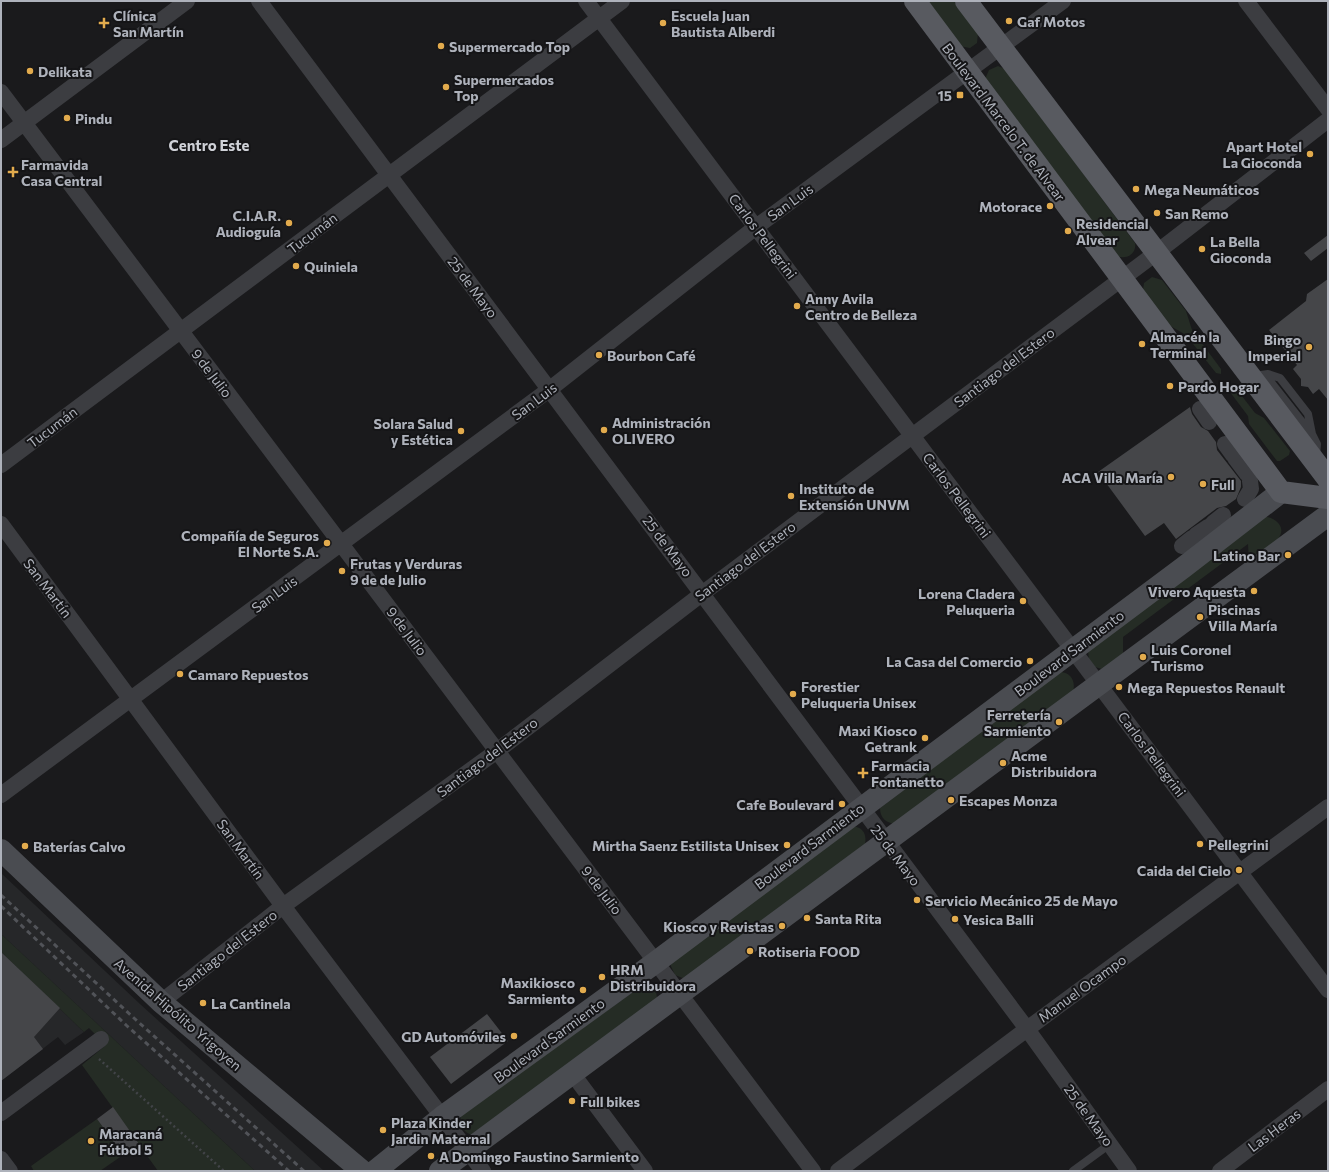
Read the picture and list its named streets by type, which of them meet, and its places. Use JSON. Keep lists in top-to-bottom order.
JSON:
{
  "streets": {
    "main road": ["Boulevard Marcelo T. de Alvear", "Boulevard Sarmiento", "Avenida Hipólito Yrigoyen"],
    "street": [
      "San Luis",
      "Tucumán",
      "Carlos Pellegrini",
      "25 de Mayo",
      "Santiago del Estero",
      "9 de Julio",
      "San Martín",
      "Manuel Ocampo",
      "Las Heras"
    ]
  },
  "crossings": [
    ["Boulevard Marcelo T. de Alvear", "San Luis"],
    ["Boulevard Marcelo T. de Alvear", "Santiago del Estero"],
    ["Boulevard Marcelo T. de Alvear", "Boulevard Sarmiento"],
    ["San Luis", "Carlos Pellegrini"],
    ["San Luis", "25 de Mayo"],
    ["San Luis", "9 de Julio"],
    ["San Luis", "San Martín"],
    ["Tucumán", "Carlos Pellegrini"],
    ["Tucumán", "25 de Mayo"],
    ["Tucumán", "9 de Julio"],
    ["Carlos Pellegrini", "Santiago del Estero"],
    ["Carlos Pellegrini", "Boulevard Sarmiento"],
    ["Carlos Pellegrini", "Manuel Ocampo"],
    ["25 de Mayo", "Santiago del Estero"],
    ["25 de Mayo", "Boulevard Sarmiento"],
    ["25 de Mayo", "Manuel Ocampo"],
    ["Santiago del Estero", "9 de Julio"],
    ["Santiago del Estero", "San Martín"],
    ["Santiago del Estero", "Avenida Hipólito Yrigoyen"],
    ["9 de Julio", "Boulevard Sarmiento"],
    ["San Martín", "Boulevard Sarmiento"]
  ],
  "districts": ["Centro Este"],
  "places": {
    "other": [
      "Gaf Motos",
      "Escuela Juan Bautista Alberdi",
      "Supermercado Top",
      "Delikata",
      "Supermercados Top",
      "Pindu",
      "Apart Hotel La Gioconda",
      "Mega Neumáticos",
      "Motorace",
      "San Remo",
      "C.I.A.R. Audioguía",
      "Residencial Alvear",
      "La Bella Gioconda",
      "Quiniela",
      "Anny Avila Centro de Belleza",
      "Almacén la Terminal",
      "Bingo Imperial",
      "Bourbon Café",
      "Pardo Hogar",
      "Administración OLIVERO",
      "Solara Salud y Estética",
      "ACA Villa María",
      "Full",
      "Instituto de Extensión UNVM",
      "Compañía de Seguros El Norte S.A.",
      "Latino Bar",
      "Frutas y Verduras 9 de de Julio",
      "Vivero Aquesta",
      "Lorena Cladera Peluqueria",
      "Piscinas Villa María",
      "Luis Coronel Turismo",
      "La Casa del Comercio",
      "Camaro Repuestos",
      "Mega Repuestos Renault",
      "Forestier Peluqueria Unisex",
      "Ferretería Sarmiento",
      "Maxi Kiosco Getrank",
      "Acme Distribuidora",
      "Escapes Monza",
      "Cafe Boulevard",
      "Pellegrini",
      "Mirtha Saenz Estilista Unisex",
      "Baterías Calvo",
      "Caida del Cielo",
      "Servicio Mecánico 25 de Mayo",
      "Santa Rita",
      "Yesica Balli",
      "Kiosco y Revistas",
      "Rotiseria FOOD",
      "HRM Distribuidora",
      "Maxikiosco Sarmiento",
      "La Cantinela",
      "GD Automóviles",
      "Full bikes",
      "Plaza Kinder Jardin Maternal",
      "Maracaná Fútbol 5",
      "A Domingo Faustino Sarmiento"
    ],
    "health": ["Clínica San Martín", "Farmavida Casa Central", "Farmacia Fontanetto"],
    "transit": ["15"]
  }
}
